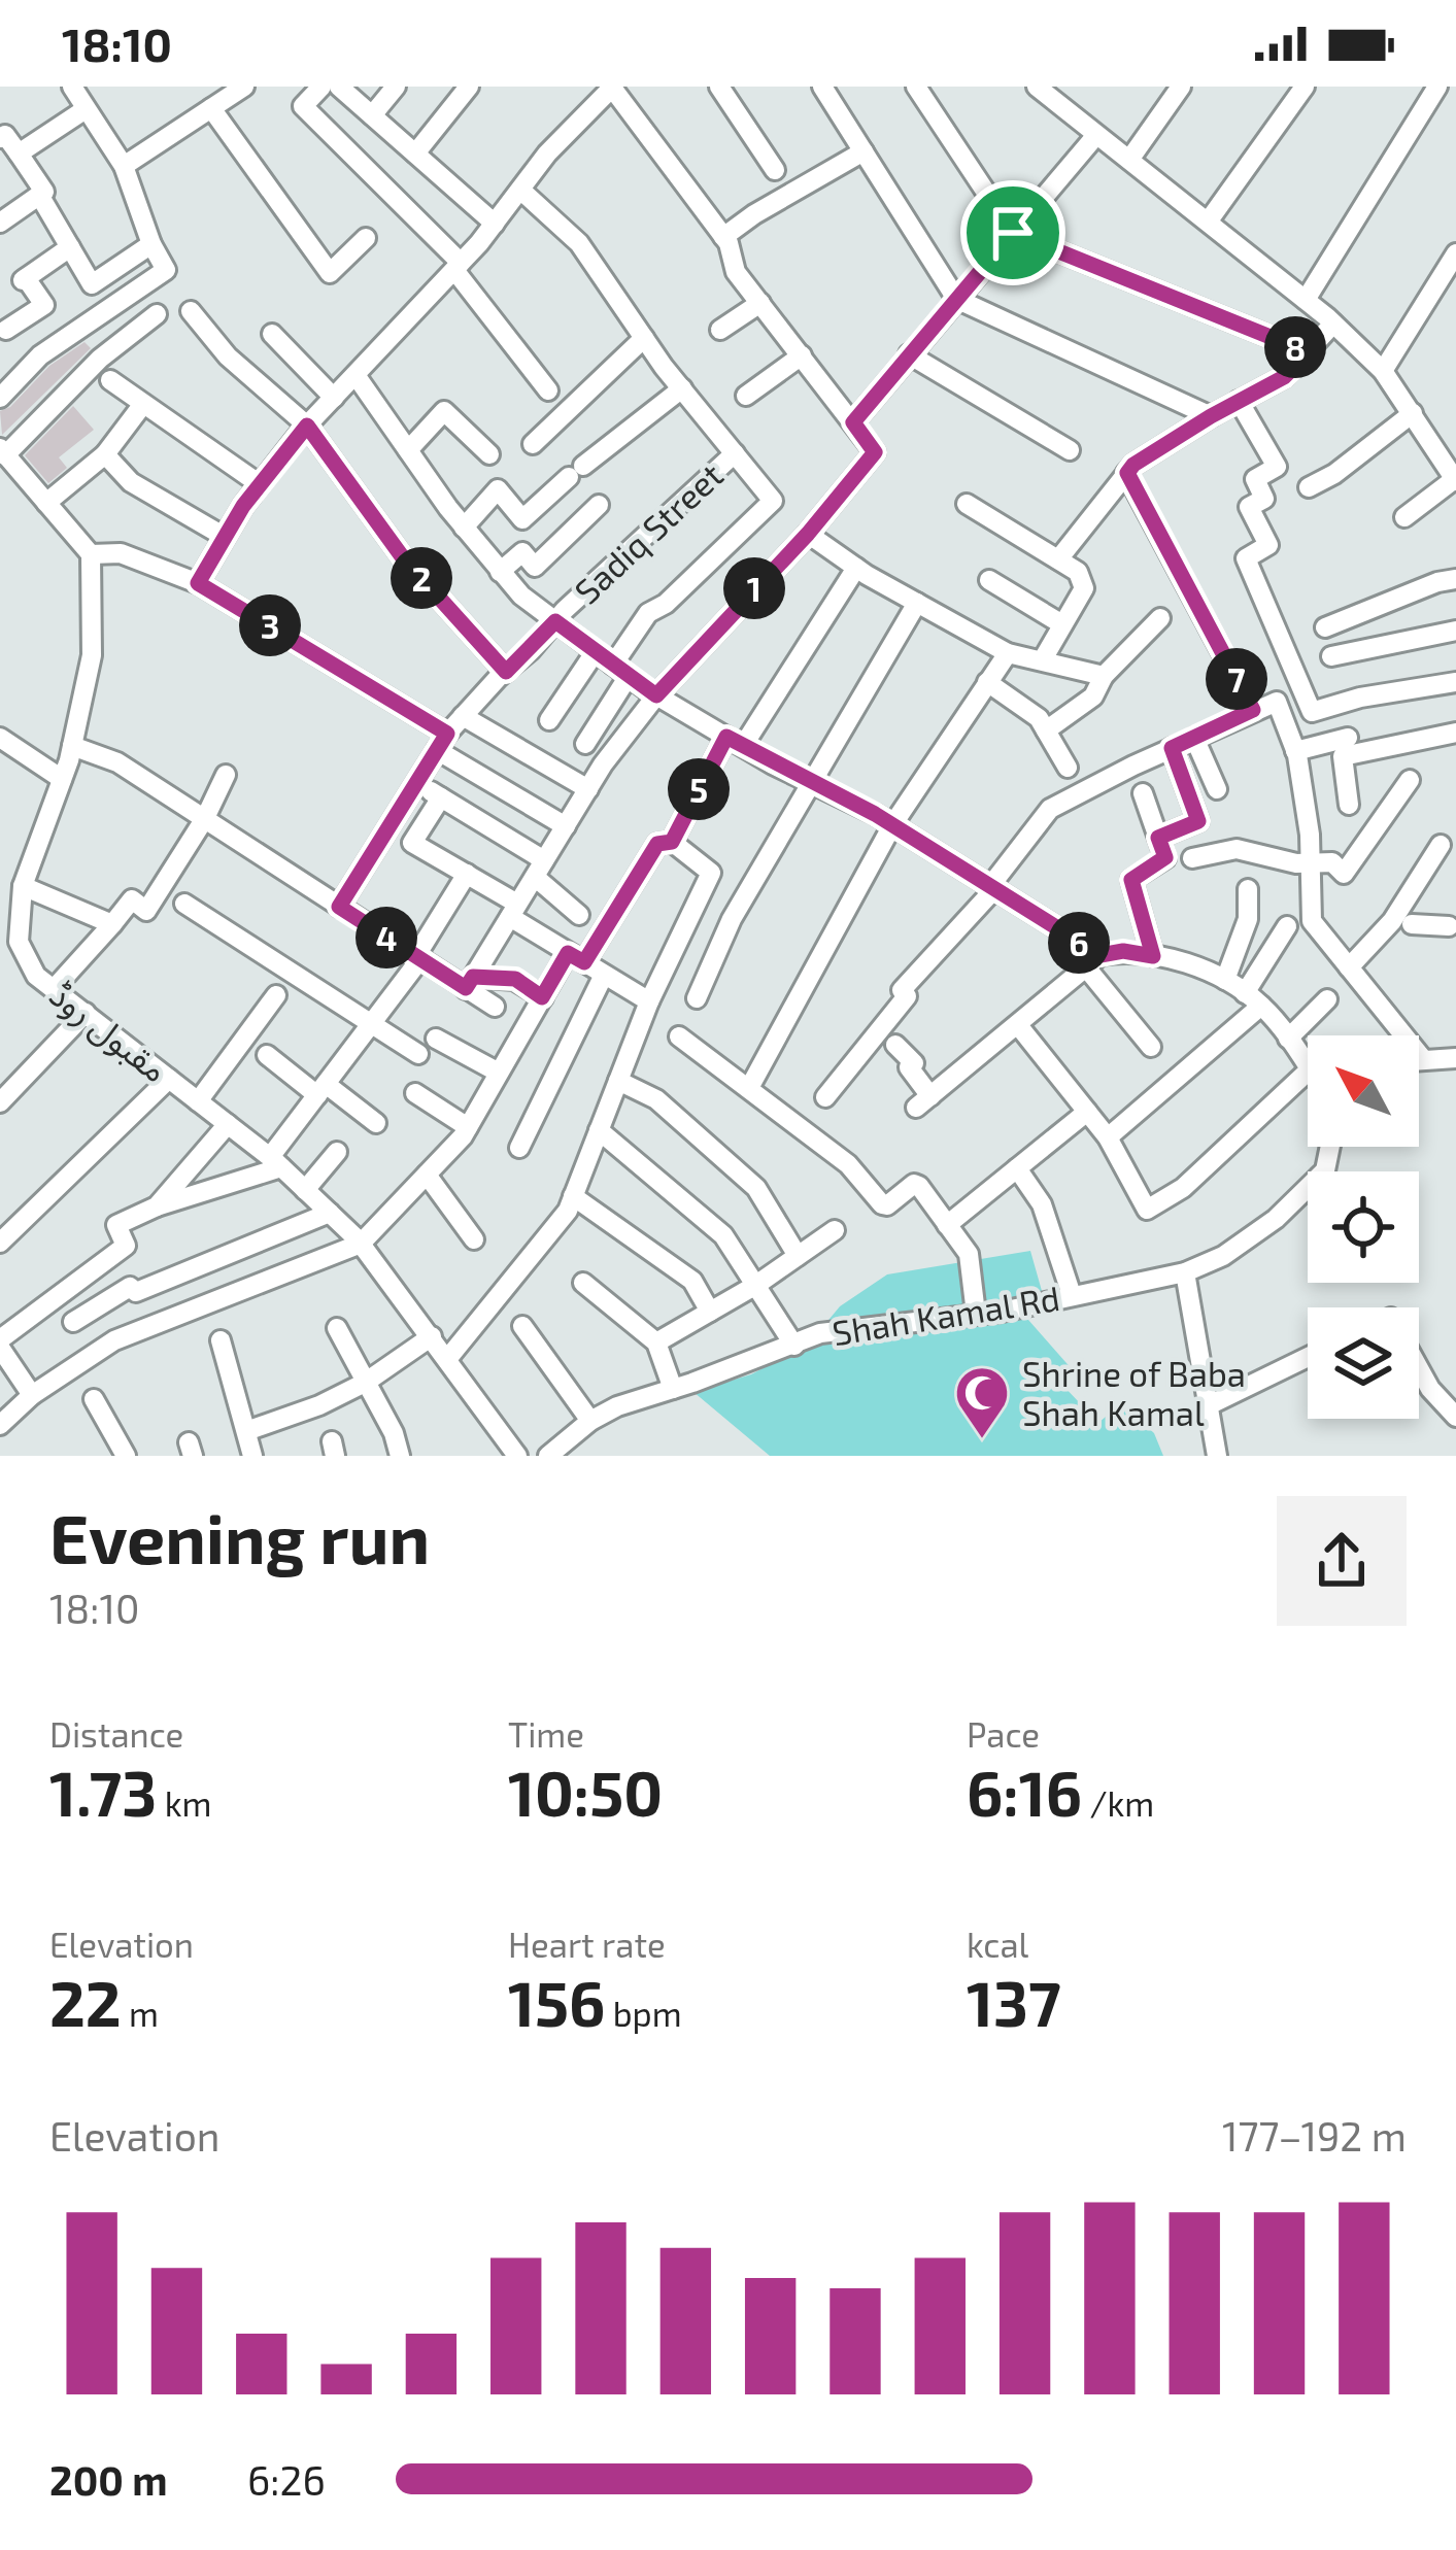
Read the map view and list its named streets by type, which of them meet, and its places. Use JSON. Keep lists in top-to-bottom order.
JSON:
{
  "streets": {
    "street": ["Sadiq Street", "مقبول روڈ", "Shah Kamal Rd"]
  },
  "places": {
    "mosque": ["Shrine of Baba Shah Kamal"]
  },
  "north": "top left",
  "page": {
    "status": "18:10",
    "pins": [
      "8",
      "2",
      "1",
      "3",
      "7",
      "5",
      "4",
      "6"
    ],
    "heading": ["Evening run", "18:10"],
    "stats": [
      ["Distance", "1.73 km"],
      ["Time", "10:50"],
      ["Pace", "6:16 /km"],
      ["Elevation", "22 m"],
      ["Heart rate", "156 bpm"],
      ["kcal", "137"]
    ],
    "chart": ["Elevation", "177–192 m"],
    "list": [
      {
        "name": "200 m",
        "note": "6:26"
      }
    ]
  }
}
